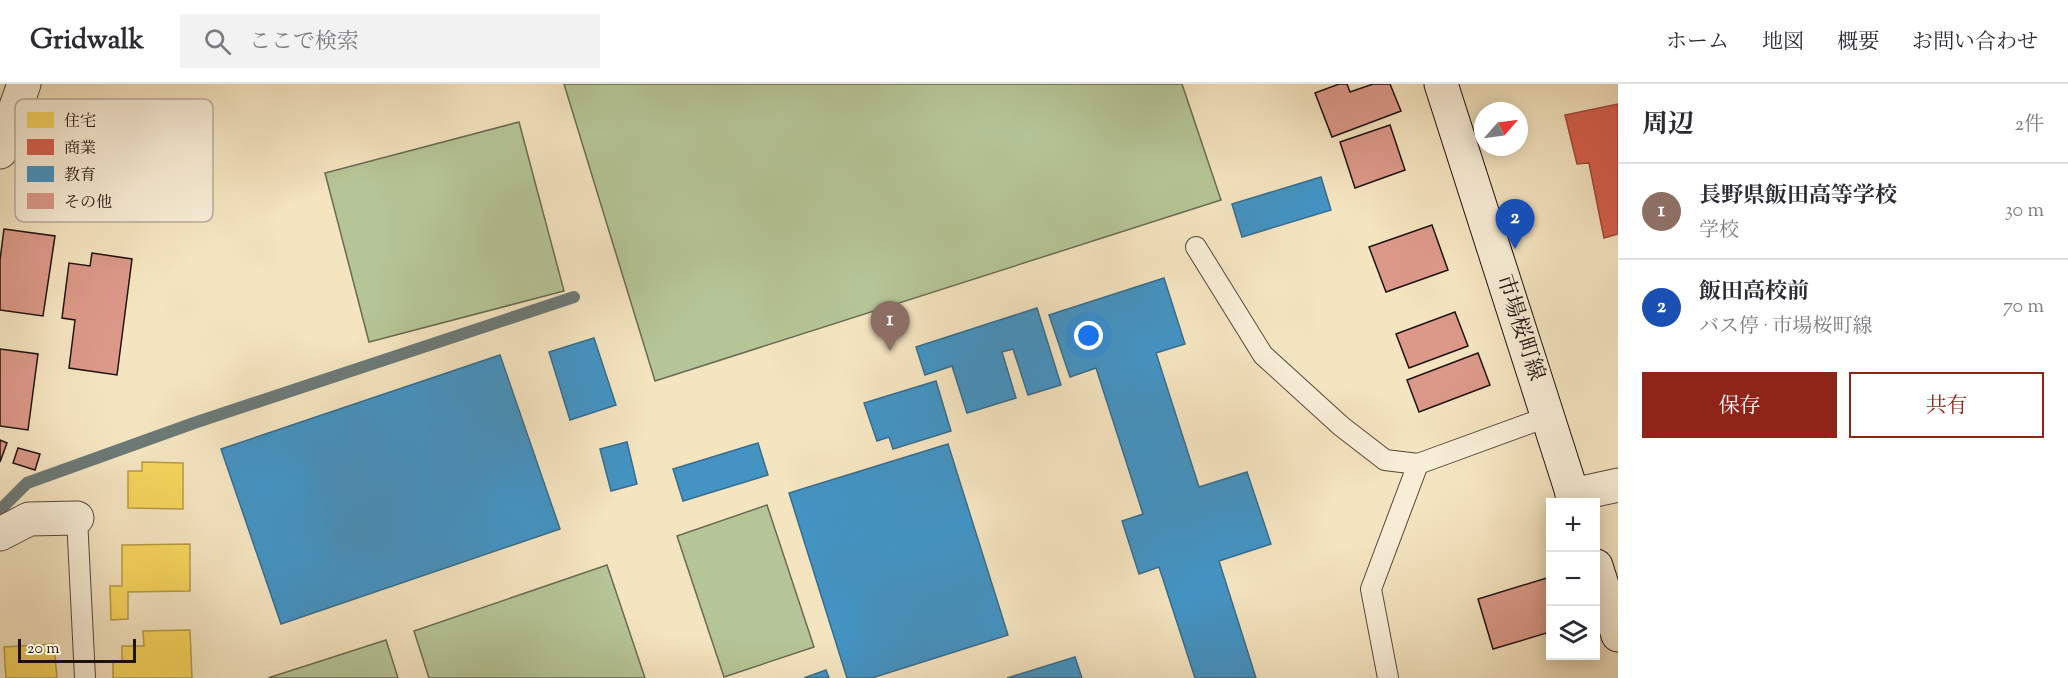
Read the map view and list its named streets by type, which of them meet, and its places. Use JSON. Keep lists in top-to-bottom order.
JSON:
{
  "streets": {
    "main road": ["市場桜町線"]
  },
  "legend": [
    "住宅",
    "商業",
    "教育",
    "その他"
  ],
  "scale_bar": "20 m",
  "north": "top right",
  "page": {
    "header": "Gridwalk",
    "search": "ここで検索",
    "nav": [
      "ホーム",
      "地図",
      "概要",
      "お問い合わせ"
    ],
    "heading": ["周辺", "2件"],
    "list": [
      {
        "mark": "1",
        "name": "長野県飯田高等学校",
        "note": "学校",
        "value": "30 m"
      },
      {
        "mark": "2",
        "name": "飯田高校前",
        "note": "バス停 · 市場桜町線",
        "value": "70 m"
      }
    ],
    "pins": ["2", "1"],
    "buttons": ["保存", "共有"],
    "map_buttons": ["+", "−"],
    "scale": "20 m"
  }
}
